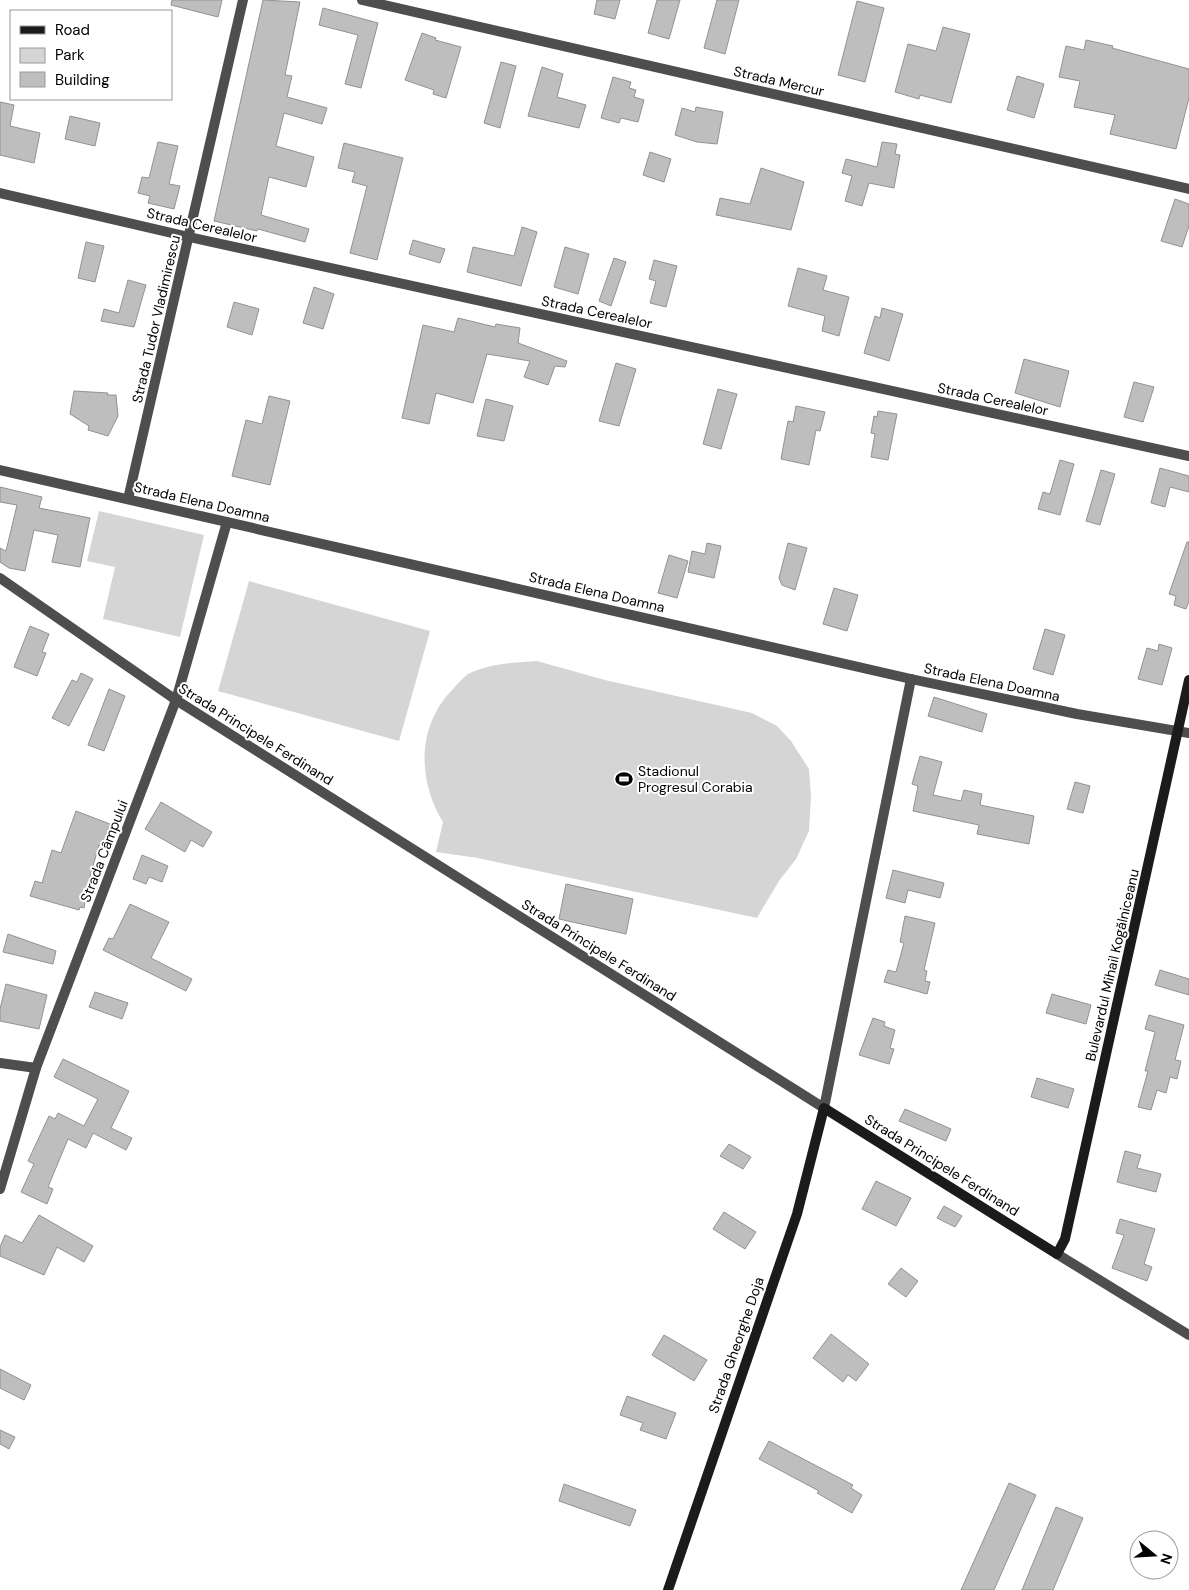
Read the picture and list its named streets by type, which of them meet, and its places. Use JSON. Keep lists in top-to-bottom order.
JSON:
{
  "streets": {
    "main road": ["Strada Principele Ferdinand", "Bulevardul Mihail Kogălniceanu", "Strada Gheorghe Doja"],
    "street": [
      "Strada Mercur",
      "Strada Cerealelor",
      "Strada Tudor Vladimirescu",
      "Strada Elena Doamna",
      "Strada Câmpului"
    ]
  },
  "crossings": [
    ["Strada Cerealelor", "Strada Tudor Vladimirescu"],
    ["Strada Tudor Vladimirescu", "Strada Elena Doamna"],
    ["Strada Elena Doamna", "Strada Câmpului"],
    ["Strada Elena Doamna", "Bulevardul Mihail Kogălniceanu"],
    ["Strada Principele Ferdinand", "Strada Câmpului"],
    ["Strada Principele Ferdinand", "Bulevardul Mihail Kogălniceanu"],
    ["Strada Principele Ferdinand", "Strada Gheorghe Doja"]
  ],
  "places": {
    "sports": ["Stadionul Progresul Corabia"]
  },
  "legend": ["Road", "Park", "Building"],
  "north": "right"
}
